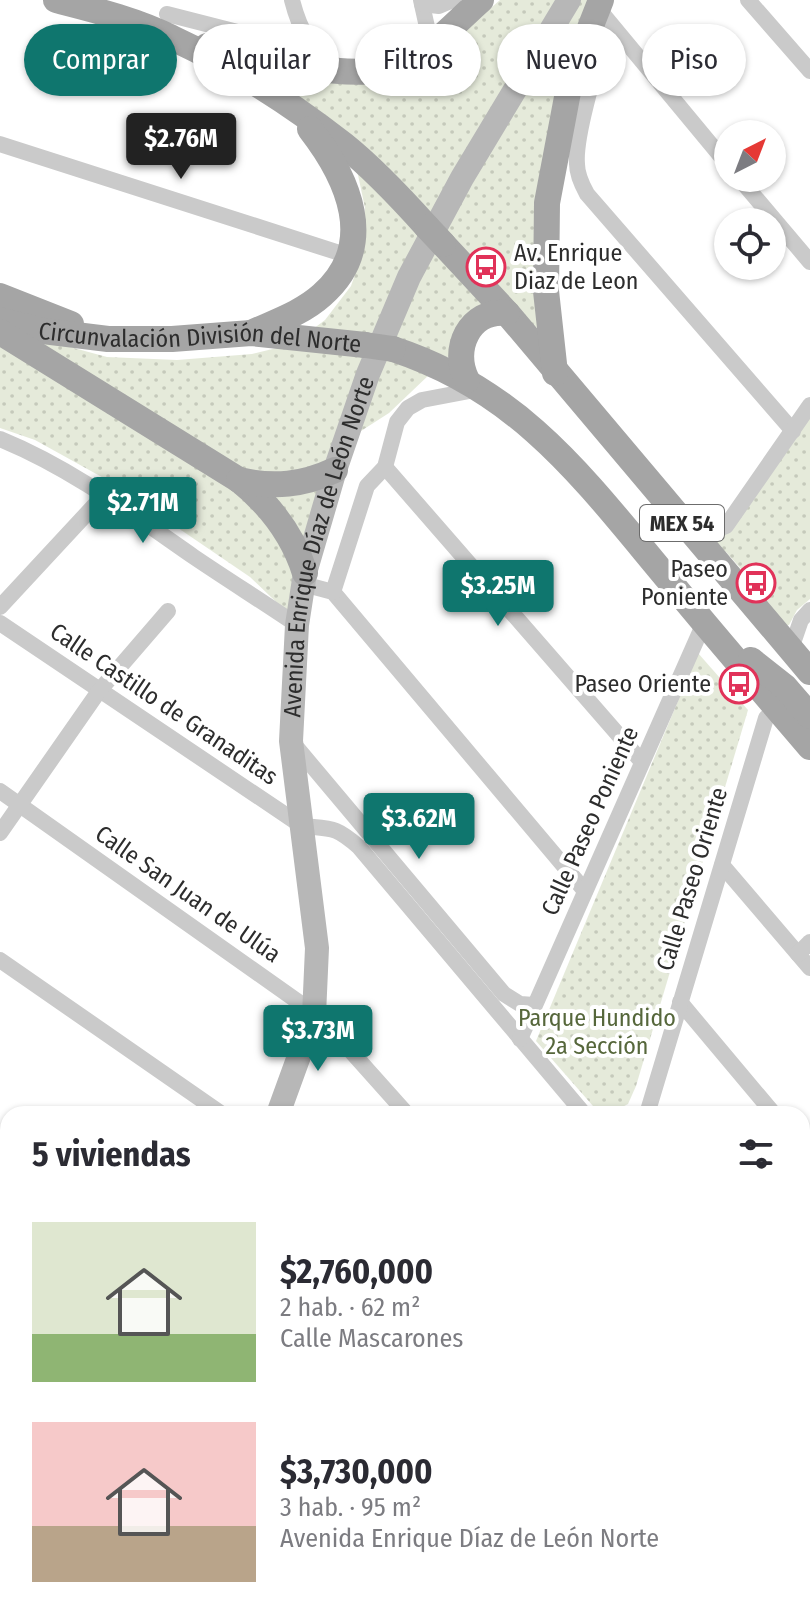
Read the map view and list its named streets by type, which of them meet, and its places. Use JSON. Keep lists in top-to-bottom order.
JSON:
{
  "streets": {
    "main road": ["Circunvalación División del Norte", "MEX 54", "Avenida Enrique Díaz de León Norte"],
    "street": [
      "Calle Castillo de Granaditas",
      "Calle Paseo Poniente",
      "Calle Paseo Oriente",
      "Calle San Juan de Ulúa"
    ]
  },
  "crossings": [
    ["Circunvalación División del Norte", "Calle Paseo Poniente"],
    ["Circunvalación División del Norte", "Calle Paseo Oriente"],
    ["Avenida Enrique Díaz de León Norte", "Calle Castillo de Granaditas"],
    ["Avenida Enrique Díaz de León Norte", "Calle San Juan de Ulúa"]
  ],
  "parks": ["Parque Hundido 2a Sección"],
  "places": {
    "bus stop": ["Av. Enrique Diaz de Leon", "Paseo Poniente", "Paseo Oriente"]
  },
  "north": "top right",
  "page": {
    "chip": [
      "Comprar",
      "Alquilar",
      "Filtros",
      "Nuevo",
      "Piso"
    ],
    "price": [
      "$2.76M",
      "$2.71M",
      "$3.25M",
      "$3.62M",
      "$3.73M"
    ],
    "heading": "5 viviendas",
    "list": [
      {
        "name": "$2,760,000",
        "note": "2 hab. · 62 m² · Calle Mascarones"
      },
      {
        "name": "$3,730,000",
        "note": "3 hab. · 95 m² · Avenida Enrique Díaz de León Norte"
      }
    ]
  }
}
